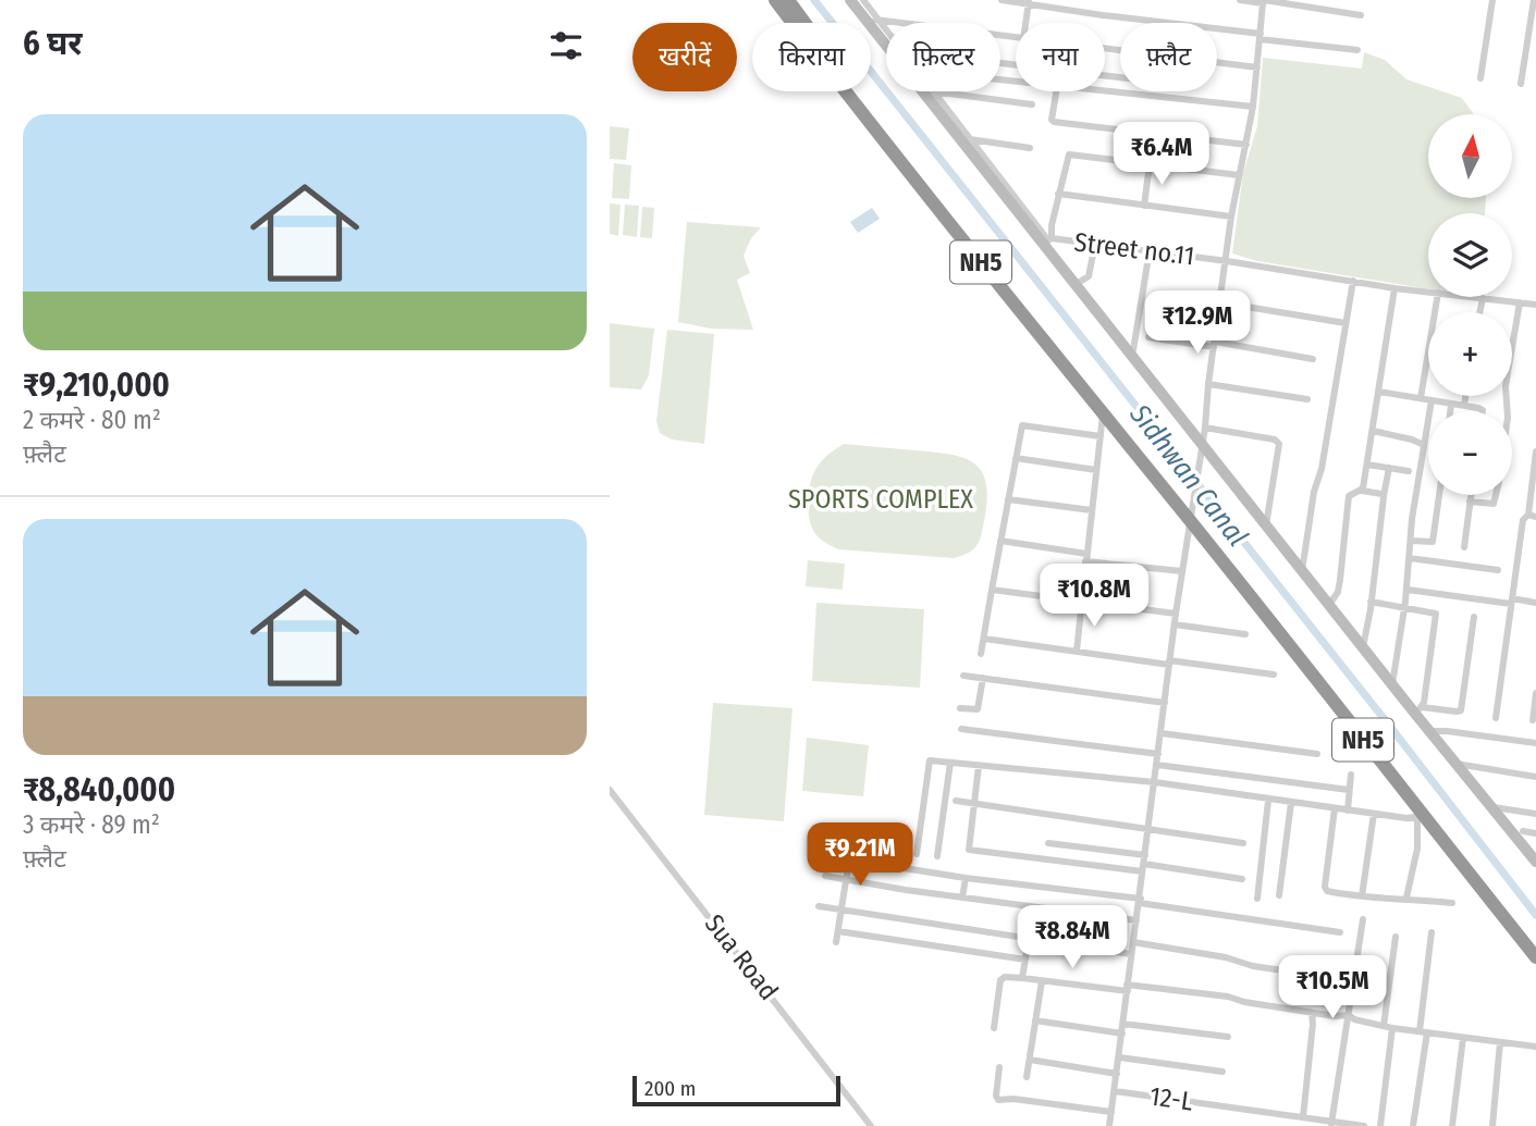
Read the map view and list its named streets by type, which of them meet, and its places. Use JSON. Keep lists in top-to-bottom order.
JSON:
{
  "streets": {
    "highway": ["NH5"],
    "street": ["Street no.11", "Sua Road", "12-L"]
  },
  "water": ["Sidhwan Canal"],
  "parks": ["SPORTS COMPLEX"],
  "scale_bar": "200 m",
  "north": "top",
  "page": {
    "heading": "6 घर",
    "chip": [
      "खरीदें",
      "किराया",
      "फ़िल्टर",
      "नया",
      "फ़्लैट"
    ],
    "list": [
      {
        "name": "₹9,210,000",
        "note": "2 कमरे · 80 m² · फ़्लैट"
      },
      {
        "name": "₹8,840,000",
        "note": "3 कमरे · 89 m² · फ़्लैट"
      }
    ],
    "map_buttons": ["+", "−"],
    "price": [
      "₹6.4M",
      "₹12.9M",
      "₹10.8M",
      "₹9.21M",
      "₹8.84M",
      "₹10.5M"
    ],
    "scale": "200 m"
  }
}
